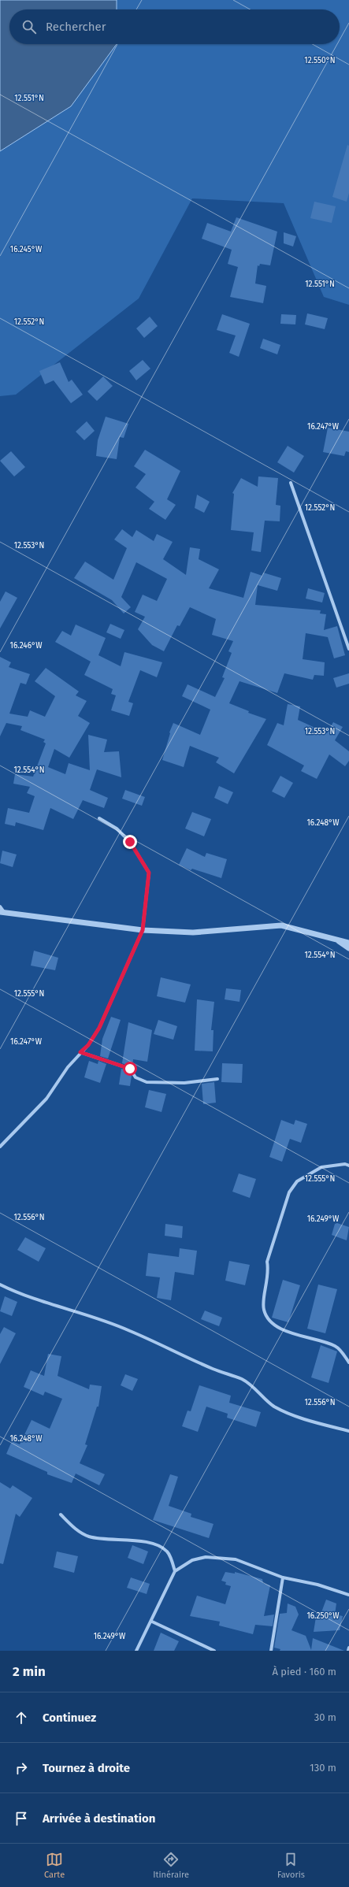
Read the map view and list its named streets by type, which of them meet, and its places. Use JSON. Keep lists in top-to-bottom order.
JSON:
{
  "page": {
    "search": "Rechercher",
    "heading": ["2 min", "À pied · 160 m"],
    "list": [
      ["Continuez", "30 m"],
      ["Tournez à droite", "130 m"],
      "Arrivée à destination"
    ],
    "nav": ["Carte", "Itinéraire", "Favoris"]
  },
  "coordinates": [
    "12.550°N",
    "12.551°N",
    "16.245°W",
    "12.552°N",
    "16.247°W",
    "12.553°N",
    "16.246°W",
    "12.554°N",
    "16.248°W",
    "12.555°N",
    "12.556°N",
    "16.249°W",
    "16.250°W"
  ]
}
